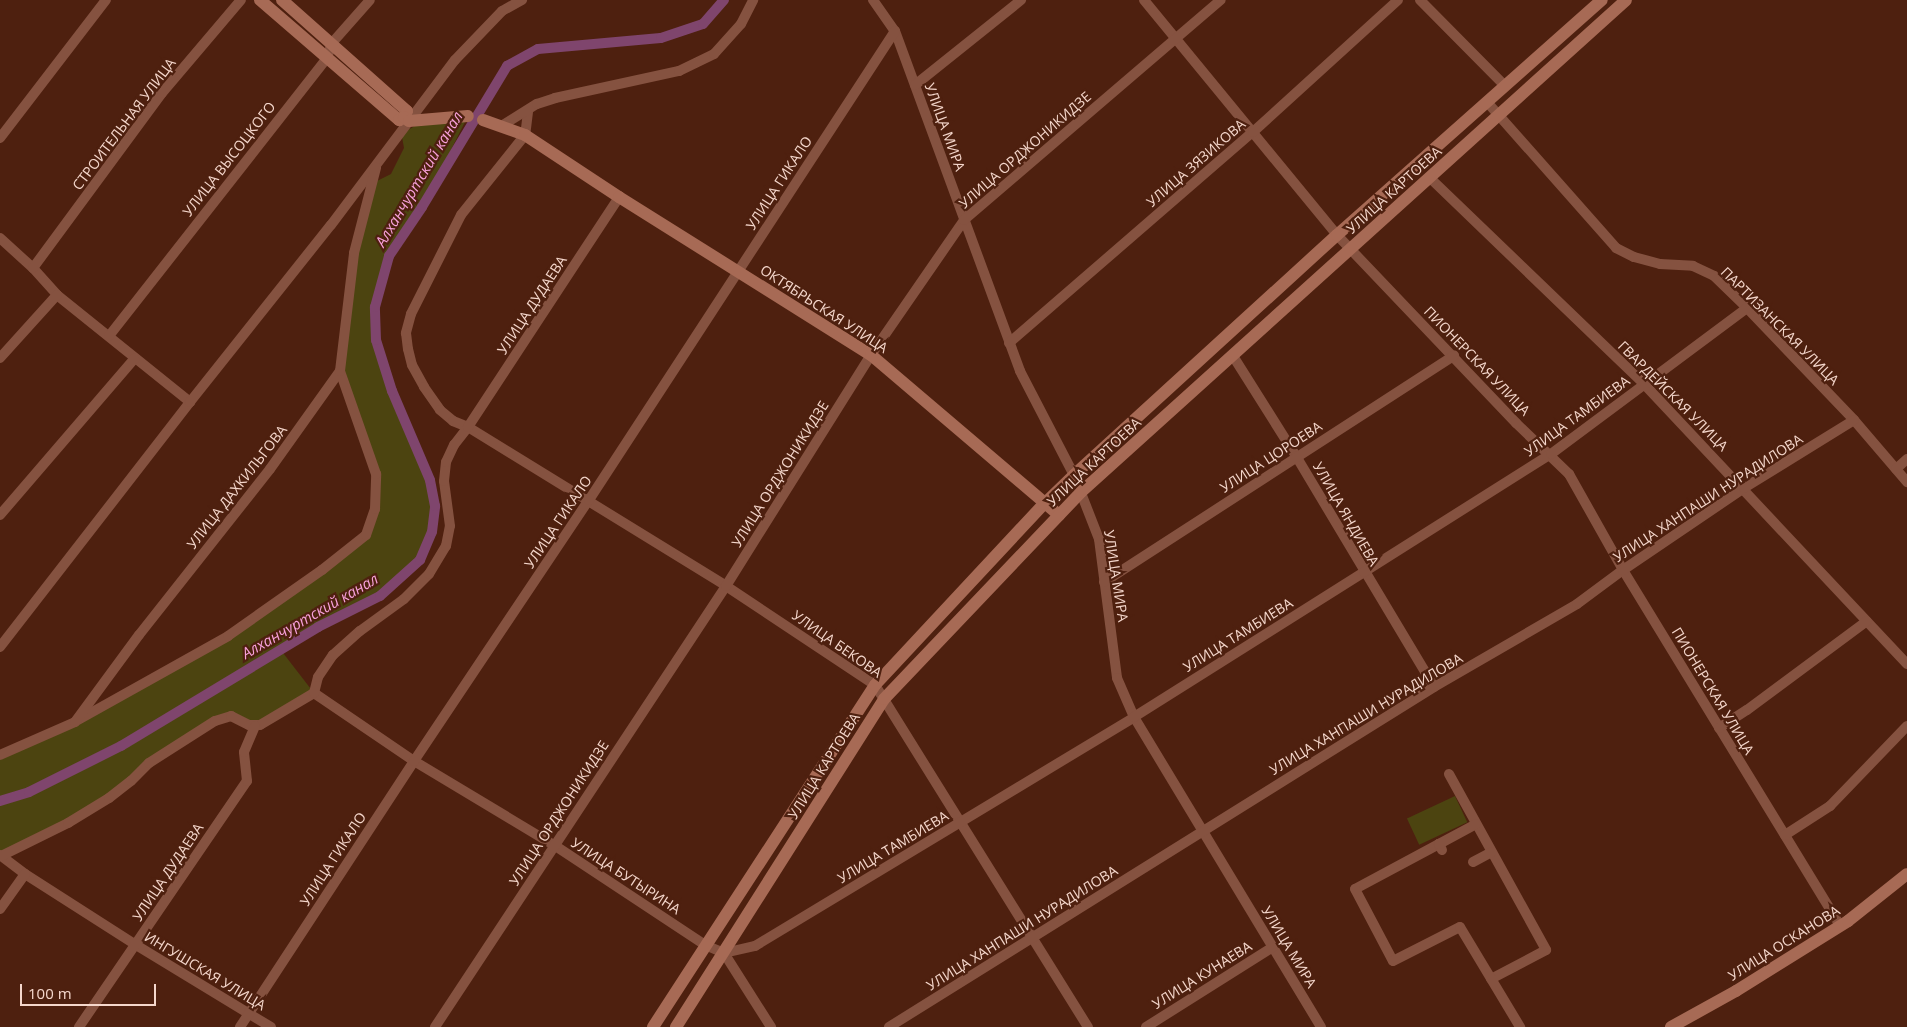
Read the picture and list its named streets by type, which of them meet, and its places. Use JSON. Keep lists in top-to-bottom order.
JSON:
{
  "streets": {
    "main road": ["УЛИЦА КАРТОЕВА", "ОКТЯБРЬСКАЯ УЛИЦА", "УЛИЦА ОСКАНОВА"],
    "street": [
      "СТРОИТЕЛЬНАЯ УЛИЦА",
      "УЛИЦА МИРА",
      "УЛИЦА ОРДЖОНИКИДЗЕ",
      "УЛИЦА ВЫСОЦКОГО",
      "УЛИЦА ЗЯЗИКОВА",
      "УЛИЦА ГИКАЛО",
      "УЛИЦА ДУДАЕВА",
      "ПАРТИЗАНСКАЯ УЛИЦА",
      "ПИОНЕРСКАЯ УЛИЦА",
      "ГВАРДЕЙСКАЯ УЛИЦА",
      "УЛИЦА ТАМБИЕВА",
      "УЛИЦА ЦОРОЕВА",
      "УЛИЦА ДАХКИЛЬГОВА",
      "УЛИЦА ХАНПАШИ НУРАДИЛОВА",
      "УЛИЦА ЯНДИЕВА",
      "УЛИЦА БЕКОВА",
      "УЛИЦА БУТЫРИНА",
      "ИНГУШСКАЯ УЛИЦА",
      "УЛИЦА КУНАЕВА"
    ]
  },
  "crossings": [
    ["УЛИЦА МИРА", "УЛИЦА ОРДЖОНИКИДЗЕ"],
    ["УЛИЦА МИРА", "УЛИЦА ЗЯЗИКОВА"],
    ["УЛИЦА МИРА", "УЛИЦА ГИКАЛО"],
    ["УЛИЦА МИРА", "УЛИЦА КАРТОЕВА"],
    ["УЛИЦА МИРА", "УЛИЦА ТАМБИЕВА"],
    ["УЛИЦА МИРА", "УЛИЦА ЦОРОЕВА"],
    ["УЛИЦА МИРА", "УЛИЦА ХАНПАШИ НУРАДИЛОВА"],
    ["УЛИЦА МИРА", "УЛИЦА КУНАЕВА"],
    ["УЛИЦА ОРДЖОНИКИДЗЕ", "ОКТЯБРЬСКАЯ УЛИЦА"],
    ["УЛИЦА ОРДЖОНИКИДЗЕ", "ПИОНЕРСКАЯ УЛИЦА"],
    ["УЛИЦА ОРДЖОНИКИДЗЕ", "УЛИЦА БЕКОВА"],
    ["УЛИЦА ОРДЖОНИКИДЗЕ", "УЛИЦА БУТЫРИНА"],
    ["УЛИЦА ЗЯЗИКОВА", "ПИОНЕРСКАЯ УЛИЦА"],
    ["УЛИЦА ГИКАЛО", "ОКТЯБРЬСКАЯ УЛИЦА"],
    ["УЛИЦА ГИКАЛО", "УЛИЦА БЕКОВА"],
    ["УЛИЦА ГИКАЛО", "УЛИЦА БУТЫРИНА"],
    ["УЛИЦА ГИКАЛО", "ИНГУШСКАЯ УЛИЦА"],
    ["УЛИЦА КАРТОЕВА", "ОКТЯБРЬСКАЯ УЛИЦА"],
    ["УЛИЦА КАРТОЕВА", "ПАРТИЗАНСКАЯ УЛИЦА"],
    ["УЛИЦА КАРТОЕВА", "ПИОНЕРСКАЯ УЛИЦА"],
    ["УЛИЦА КАРТОЕВА", "ГВАРДЕЙСКАЯ УЛИЦА"],
    ["УЛИЦА КАРТОЕВА", "УЛИЦА ТАМБИЕВА"],
    ["УЛИЦА КАРТОЕВА", "УЛИЦА ЯНДИЕВА"],
    ["УЛИЦА КАРТОЕВА", "УЛИЦА БЕКОВА"],
    ["УЛИЦА КАРТОЕВА", "УЛИЦА БУТЫРИНА"],
    ["УЛИЦА ДУДАЕВА", "ОКТЯБРЬСКАЯ УЛИЦА"],
    ["УЛИЦА ДУДАЕВА", "УЛИЦА БЕКОВА"],
    ["УЛИЦА ДУДАЕВА", "УЛИЦА БУТЫРИНА"],
    ["УЛИЦА ДУДАЕВА", "ИНГУШСКАЯ УЛИЦА"],
    ["ОКТЯБРЬСКАЯ УЛИЦА", "УЛИЦА БЕКОВА"],
    ["ПАРТИЗАНСКАЯ УЛИЦА", "УЛИЦА ТАМБИЕВА"],
    ["ПАРТИЗАНСКАЯ УЛИЦА", "УЛИЦА ХАНПАШИ НУРАДИЛОВА"],
    ["ПИОНЕРСКАЯ УЛИЦА", "УЛИЦА ТАМБИЕВА"],
    ["ПИОНЕРСКАЯ УЛИЦА", "УЛИЦА ЦОРОЕВА"],
    ["ПИОНЕРСКАЯ УЛИЦА", "УЛИЦА ХАНПАШИ НУРАДИЛОВА"],
    ["ПИОНЕРСКАЯ УЛИЦА", "УЛИЦА ОСКАНОВА"],
    ["ГВАРДЕЙСКАЯ УЛИЦА", "УЛИЦА ТАМБИЕВА"],
    ["ГВАРДЕЙСКАЯ УЛИЦА", "УЛИЦА ХАНПАШИ НУРАДИЛОВА"],
    ["УЛИЦА ТАМБИЕВА", "УЛИЦА ЯНДИЕВА"],
    ["УЛИЦА ТАМБИЕВА", "УЛИЦА БЕКОВА"],
    ["УЛИЦА ТАМБИЕВА", "УЛИЦА БУТЫРИНА"],
    ["УЛИЦА ЦОРОЕВА", "УЛИЦА ЯНДИЕВА"],
    ["УЛИЦА ХАНПАШИ НУРАДИЛОВА", "УЛИЦА ЯНДИЕВА"],
    ["УЛИЦА ХАНПАШИ НУРАДИЛОВА", "УЛИЦА БЕКОВА"]
  ],
  "water": ["Алханчуртский канал"],
  "scale_bar": "100 m"
}
